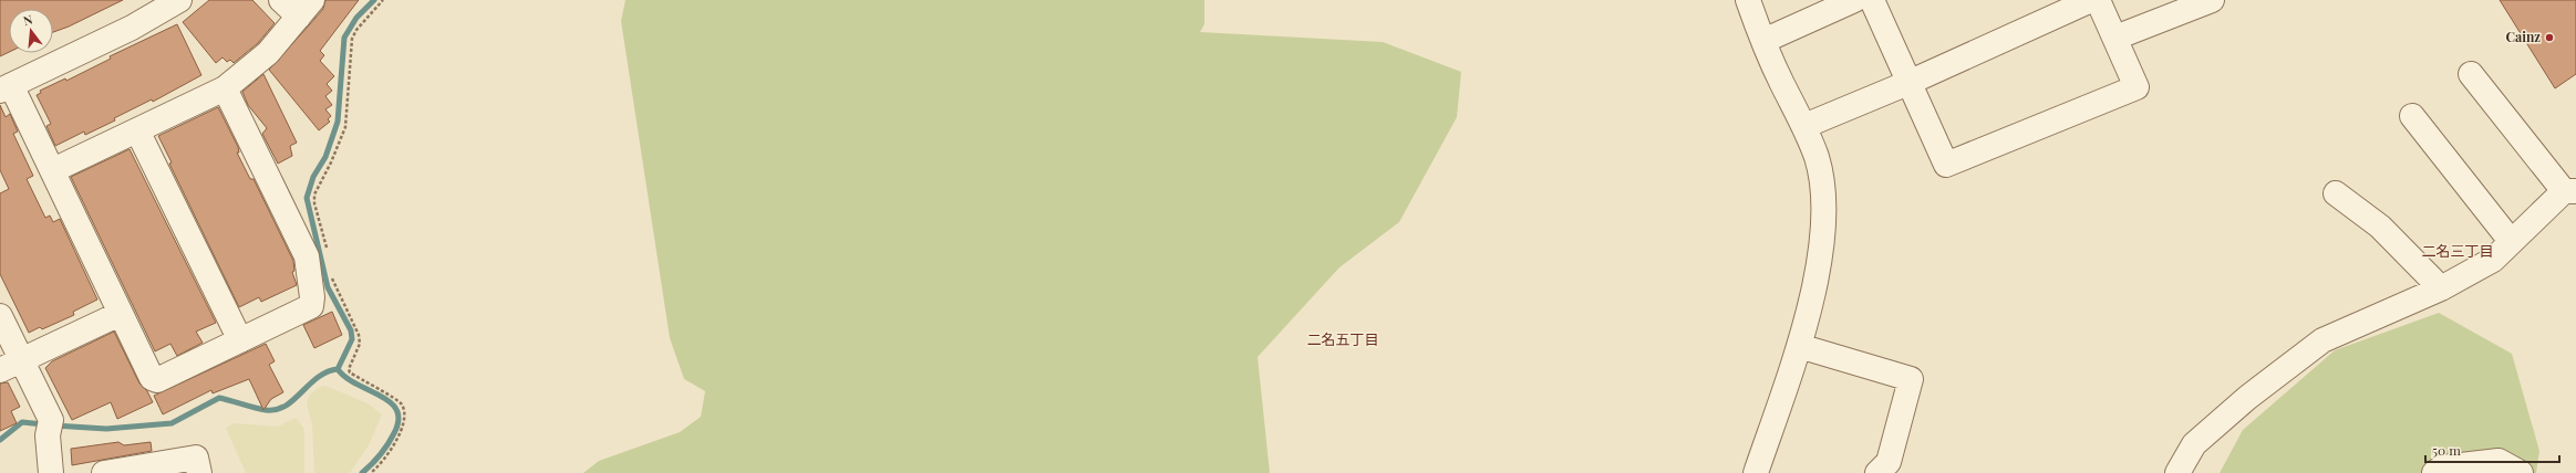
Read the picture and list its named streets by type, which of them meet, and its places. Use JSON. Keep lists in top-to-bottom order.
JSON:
{
  "districts": ["二名三丁目", "二名五丁目"],
  "places": ["Cainz"],
  "scale_bar": "50 m",
  "north": "top"
}
